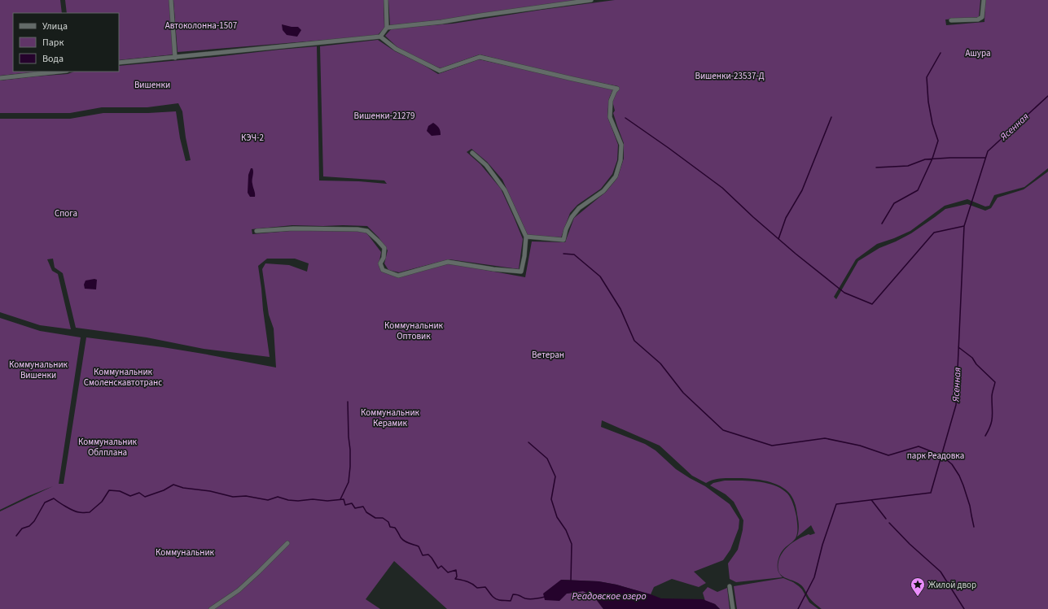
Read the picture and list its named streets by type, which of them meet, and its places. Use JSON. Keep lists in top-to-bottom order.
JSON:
{
  "water": ["Ясенная", "Реадовское озеро"],
  "parks": [
    "Автоколонна-1507",
    "Ашура",
    "Вишенки-23537-Д",
    "Вишенки",
    "Вишенки-21279",
    "КЭЧ-2",
    "Спога",
    "Коммунальник Оптовик",
    "Ветеран",
    "Коммунальник Вишенки",
    "Коммунальник Смоленскавтотранс",
    "Коммунальник Керамик",
    "Коммунальник Облплана",
    "парк Реадовка",
    "Коммунальник"
  ],
  "places": {
    "place": ["Жилой двор"]
  },
  "legend": ["Улица", "Парк", "Вода"]
}
